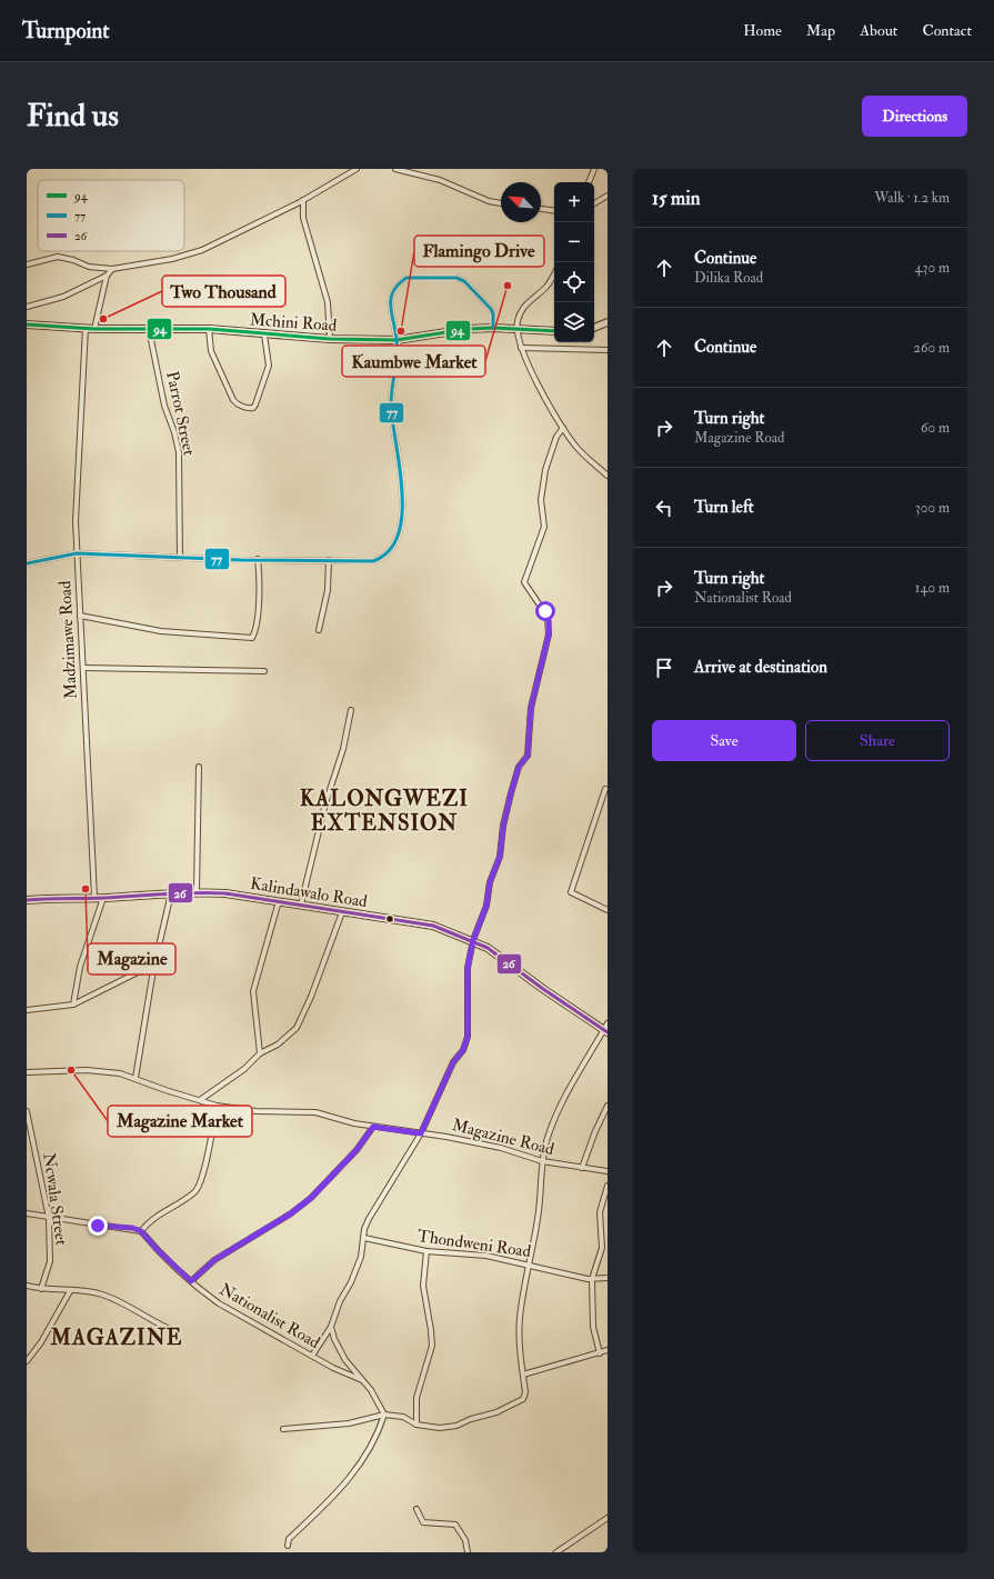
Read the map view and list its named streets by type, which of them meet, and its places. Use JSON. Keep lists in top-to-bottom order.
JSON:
{
  "streets": {
    "street": [
      "Mchini Road",
      "Parrot Street",
      "Madzimawe Road",
      "Kalindawalo Road",
      "Magazine Road",
      "Ncwala Street",
      "Thondweni Road",
      "Nationalist Road"
    ]
  },
  "crossings": [
    ["Mchini Road", "Parrot Street"],
    ["Mchini Road", "Madzimawe Road"],
    ["Madzimawe Road", "Kalindawalo Road"]
  ],
  "districts": ["KALONGWEZI EXTENSION", "MAGAZINE"],
  "places": [
    "Kaumbwe Market",
    "Two Thousand",
    "Flamingo Drive",
    "Magazine",
    "Magazine Market"
  ],
  "lines": ["transit line 77", "transit line 94", "transit line 26"],
  "legend": ["94", "77", "26"],
  "north": "top left",
  "page": {
    "header": "Turnpoint",
    "nav": [
      "Home",
      "Map",
      "About",
      "Contact"
    ],
    "buttons": [
      "Directions",
      ["Save", "Share"]
    ],
    "title": "Find us",
    "heading": ["15 min", "Walk · 1.2 km"],
    "map_buttons": ["+", "−"],
    "list": [
      ["Continue", "Dilika Road", "430 m"],
      ["Continue", "260 m"],
      ["Turn right", "Magazine Road", "60 m"],
      ["Turn left", "300 m"],
      ["Turn right", "Nationalist Road", "140 m"],
      "Arrive at destination"
    ]
  }
}
